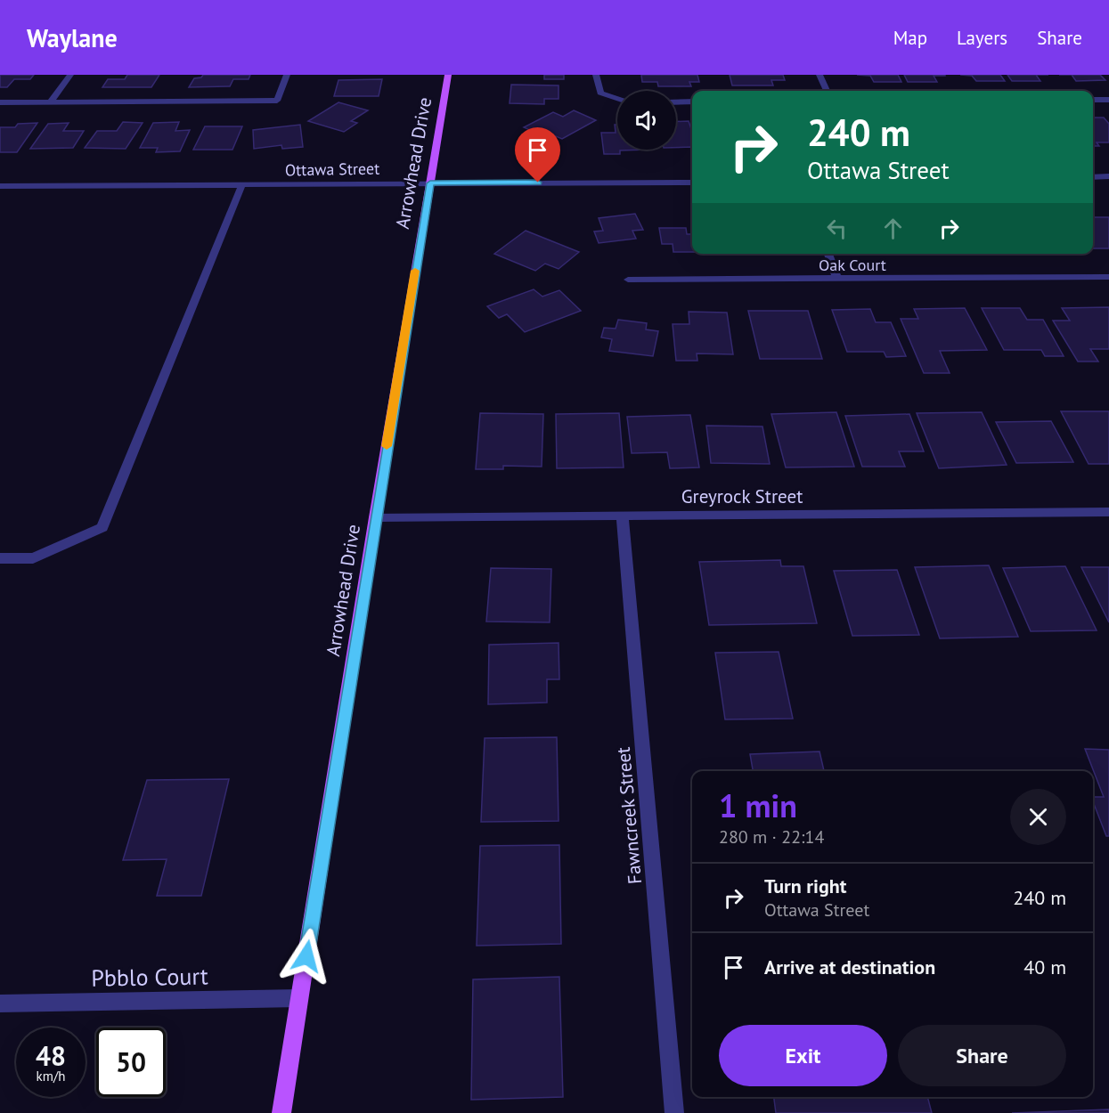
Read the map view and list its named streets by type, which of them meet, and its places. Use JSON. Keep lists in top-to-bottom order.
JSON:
{
  "streets": {
    "main road": ["Arrowhead Drive"],
    "street": [
      "Ottawa Street",
      "Oak Court",
      "Greyrock Street",
      "Fawncreek Street",
      "Pbblo Court"
    ]
  },
  "crossings": [
    ["Arrowhead Drive", "Ottawa Street"],
    ["Arrowhead Drive", "Greyrock Street"],
    ["Arrowhead Drive", "Pbblo Court"],
    ["Greyrock Street", "Fawncreek Street"]
  ],
  "page": {
    "header": "Waylane",
    "nav": ["Map", "Layers", "Share"],
    "turn": ["240 m", "Ottawa Street"],
    "heading": ["1 min", "280 m · 22:14"],
    "list": [
      {
        "name": "Turn right",
        "note": "Ottawa Street",
        "value": "240 m"
      },
      {
        "name": "Arrive at destination",
        "value": "40 m"
      }
    ],
    "buttons": ["Exit", "Share"],
    "speed": "48 km/h",
    "limit": "50"
  }
}
